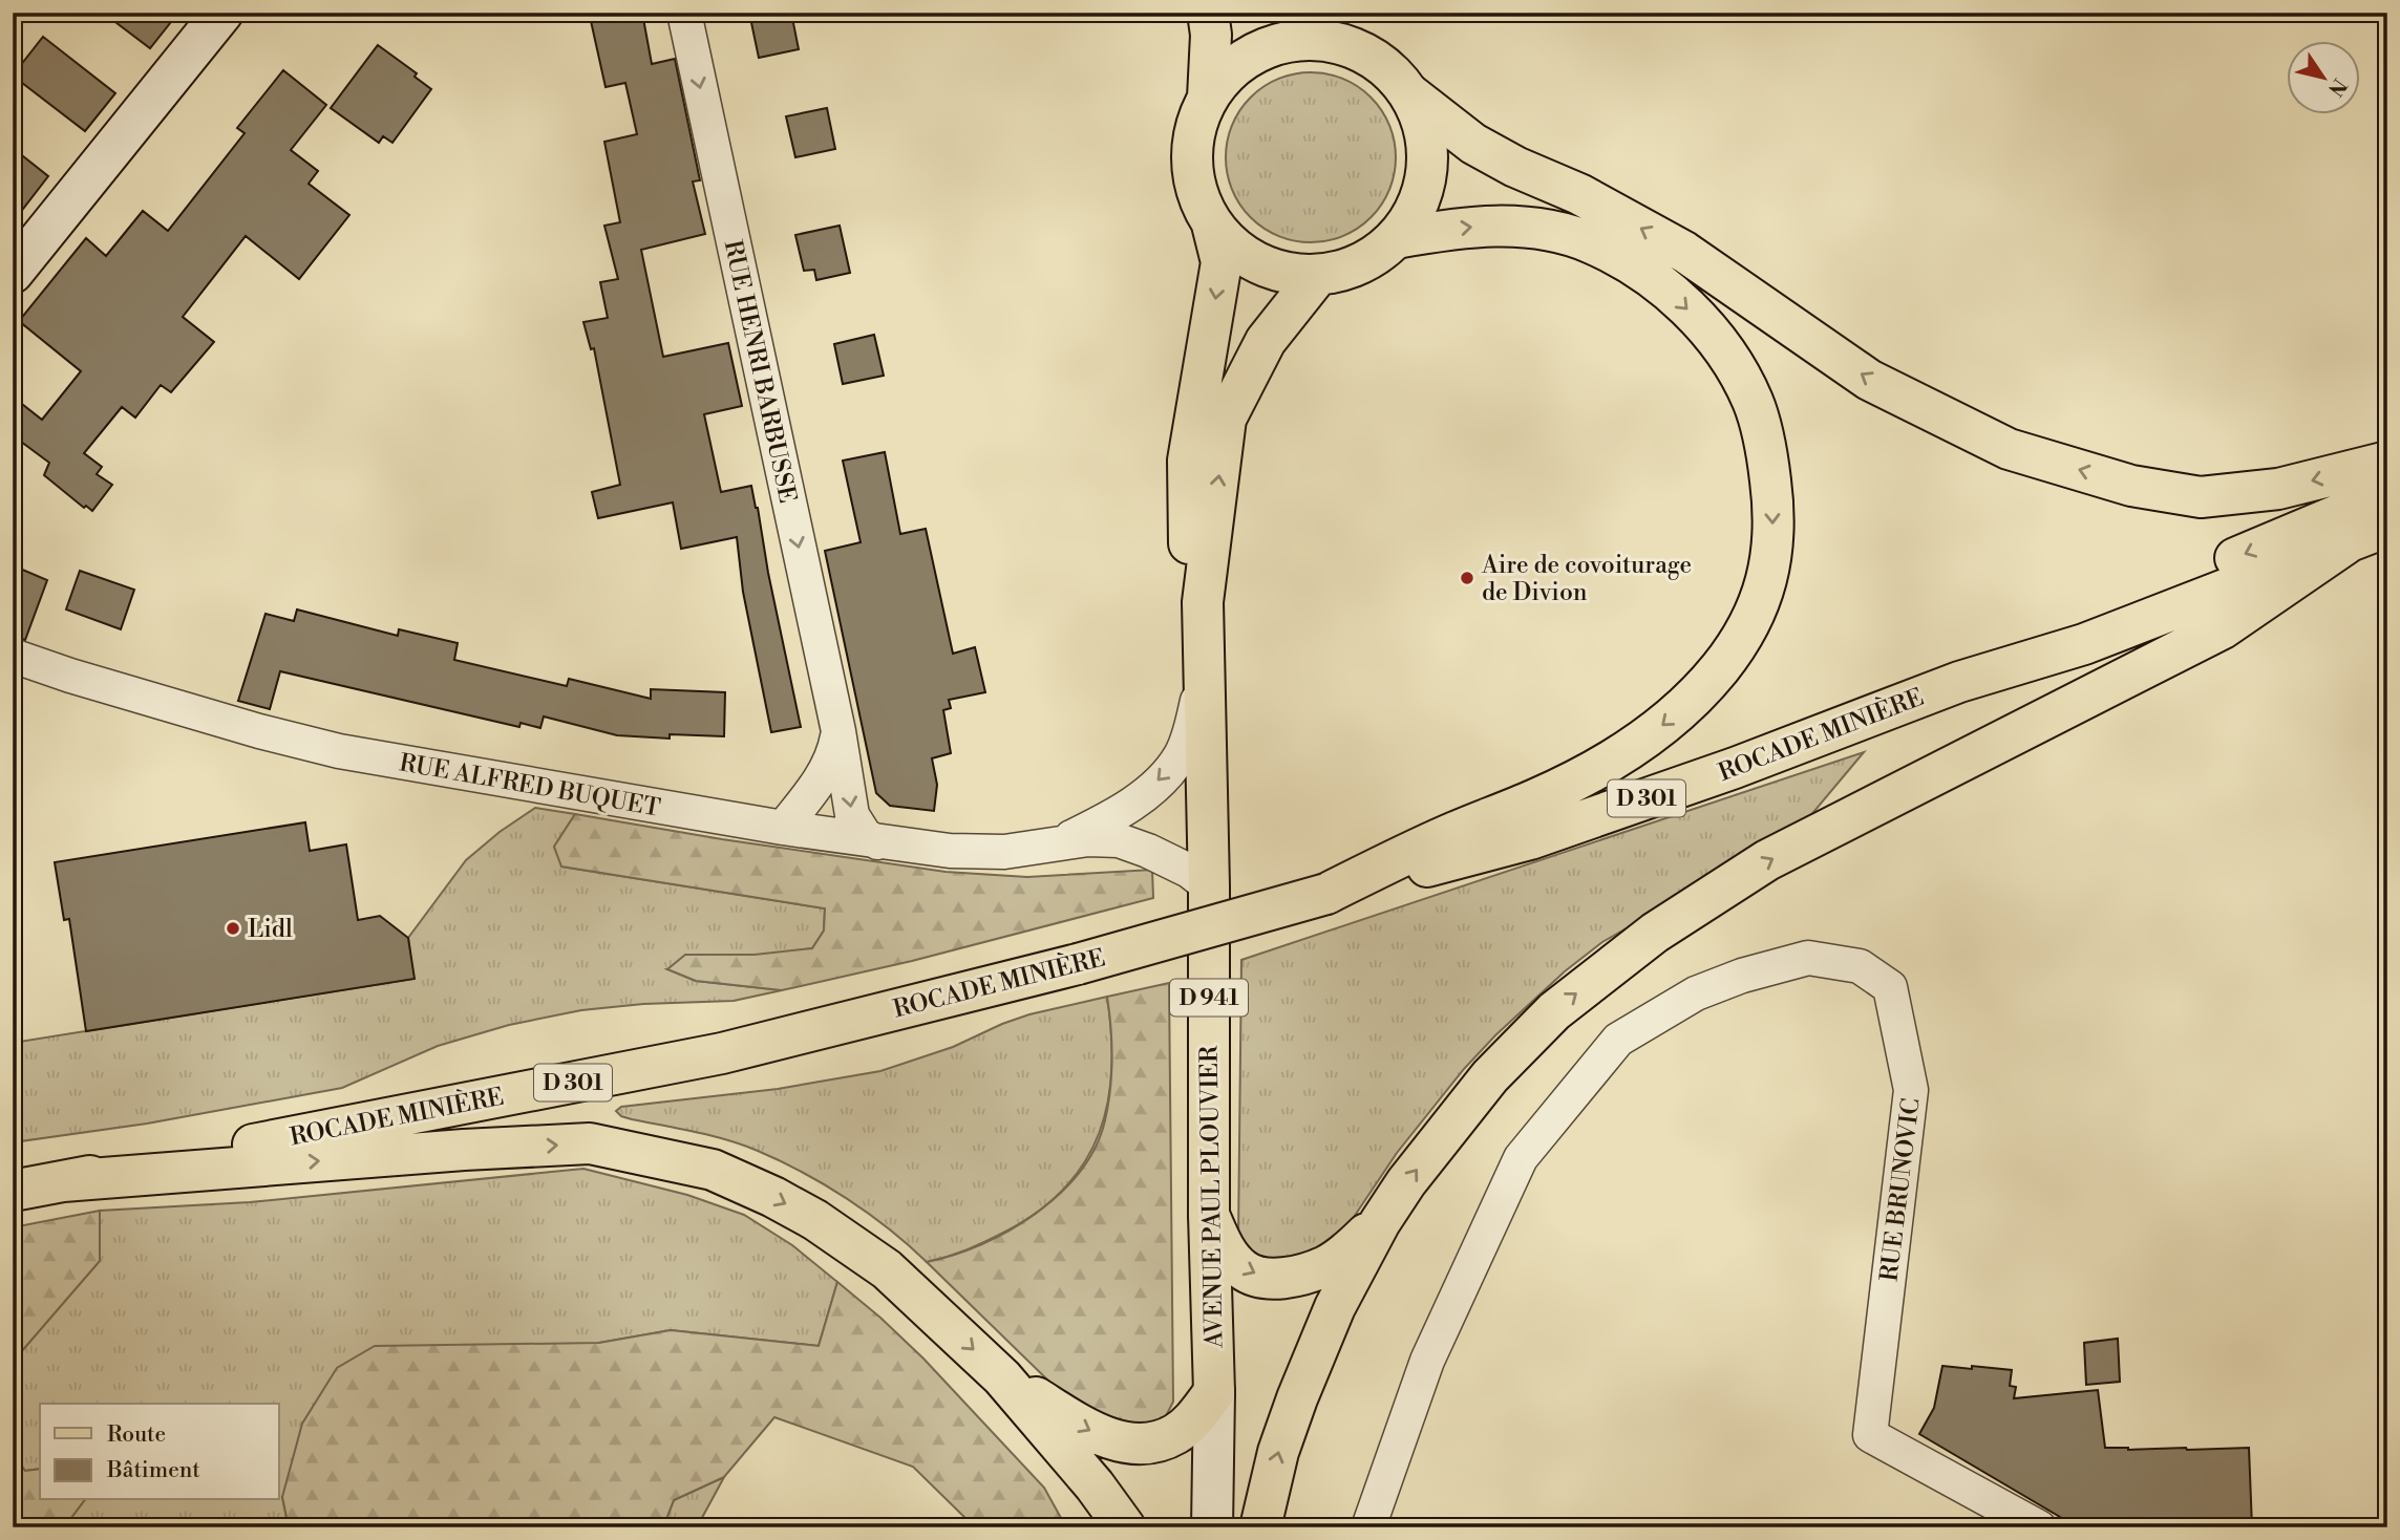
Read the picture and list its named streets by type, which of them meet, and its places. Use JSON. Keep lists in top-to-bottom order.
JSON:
{
  "streets": {
    "main road": [
      "ROCADE MINIÈRE",
      "D 301",
      "D 941",
      "AVENUE PAUL PLOUVIER"
    ],
    "street": ["RUE HENRI BARBUSSE", "RUE ALFRED BUQUET", "RUE BRUNOVIC"]
  },
  "crossings": [
    ["RUE HENRI BARBUSSE", "RUE ALFRED BUQUET"],
    ["RUE ALFRED BUQUET", "AVENUE PAUL PLOUVIER"]
  ],
  "one_way": ["RUE HENRI BARBUSSE"],
  "places": ["Aire de covoiturage de Divion", "Lidl"],
  "legend": ["Route", "Bâtiment"],
  "north": "bottom right"
}
